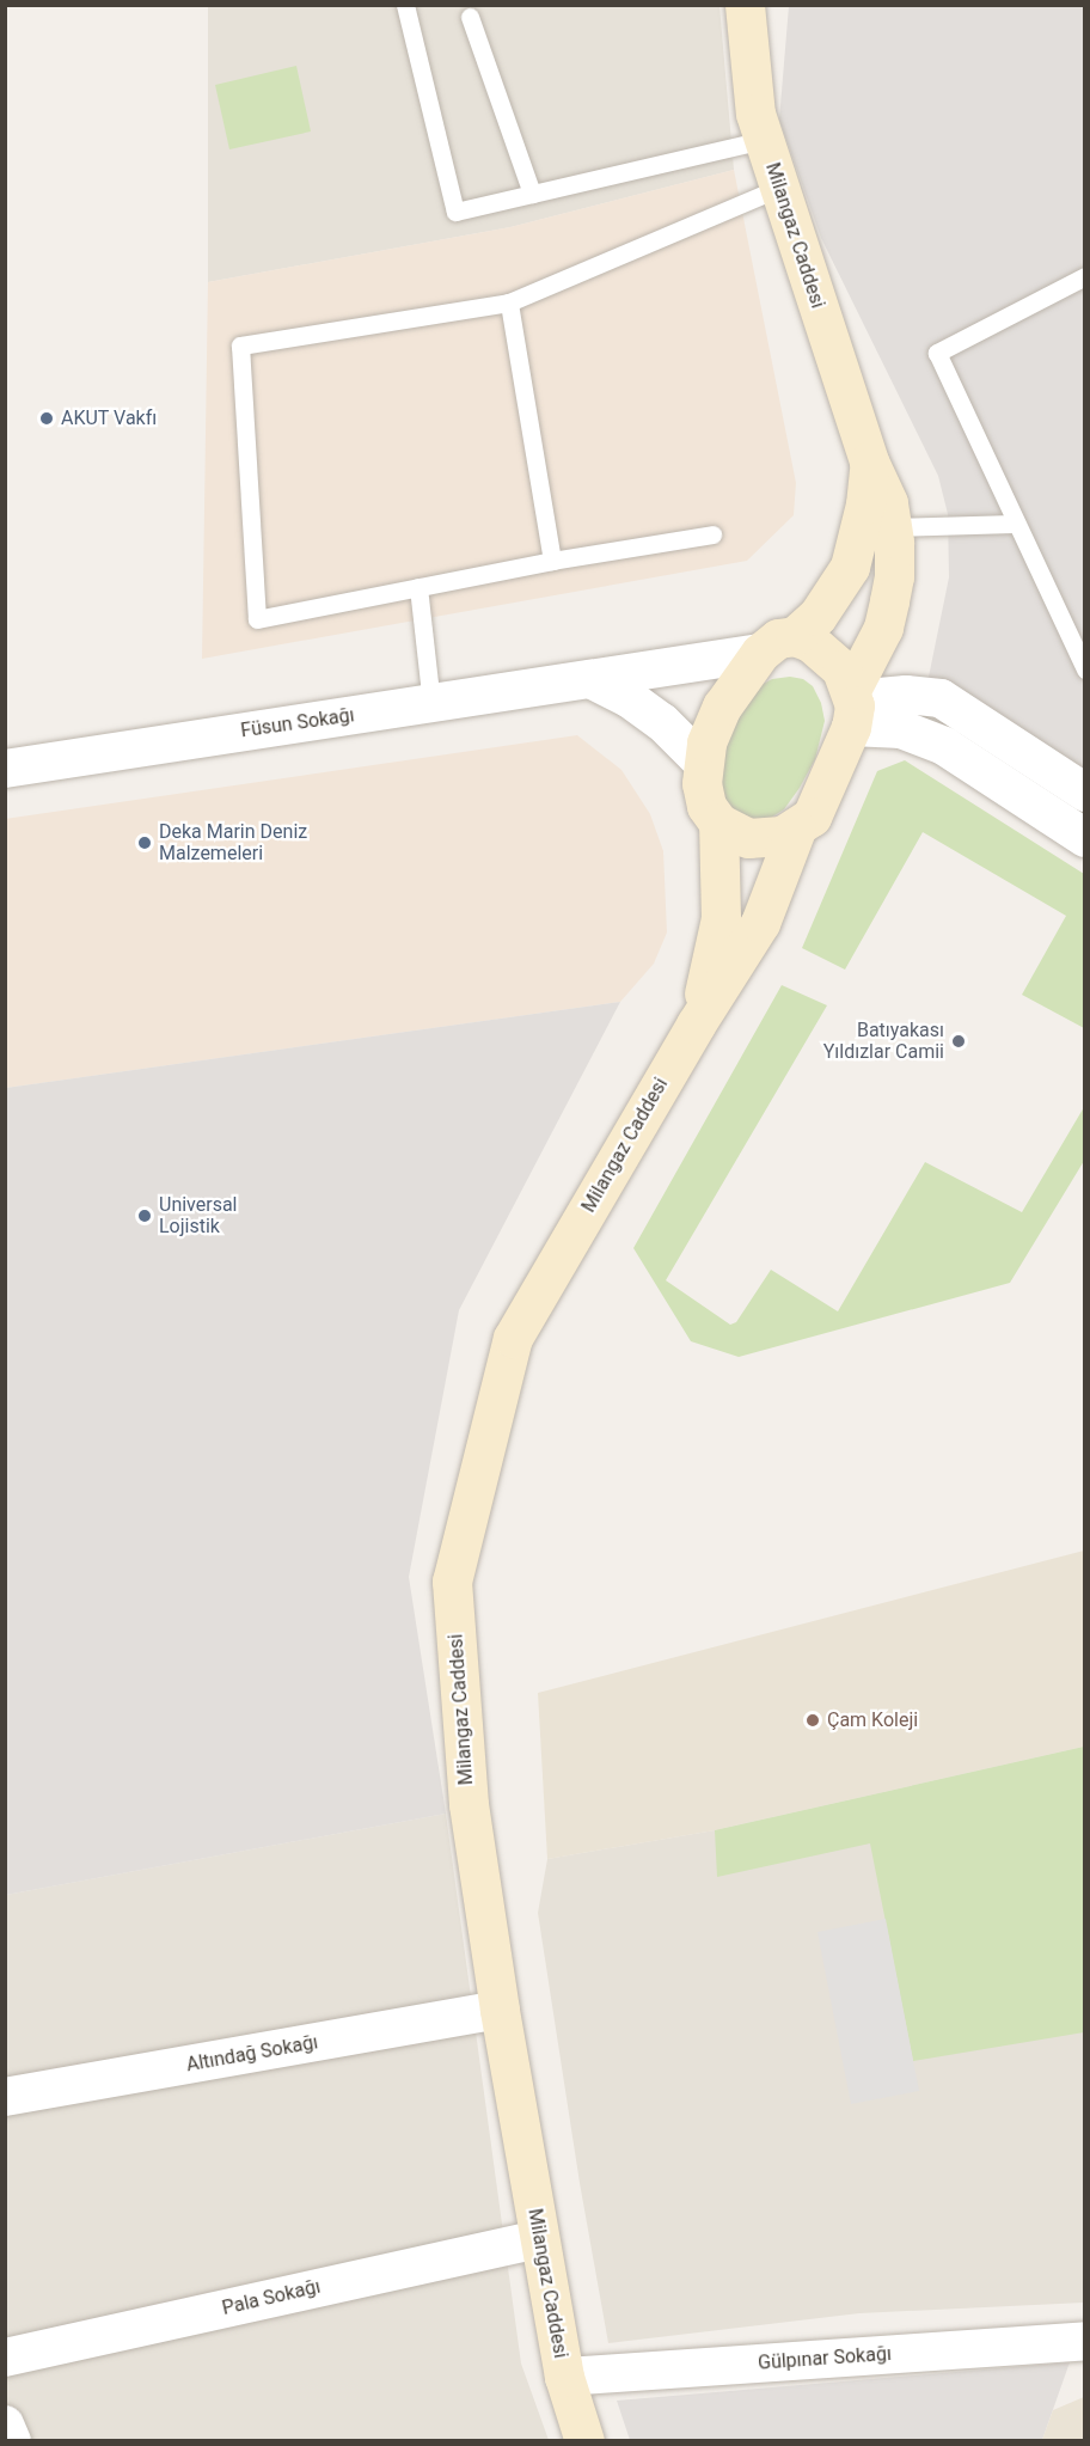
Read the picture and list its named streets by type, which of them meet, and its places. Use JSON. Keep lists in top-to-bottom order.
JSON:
{
  "streets": {
    "street": [
      "Milangaz Caddesi",
      "Füsun Sokağı",
      "Altındağ Sokağı",
      "Pala Sokağı",
      "Gülpınar Sokağı"
    ]
  },
  "crossings": [
    ["Milangaz Caddesi", "Füsun Sokağı"],
    ["Milangaz Caddesi", "Altındağ Sokağı"],
    ["Milangaz Caddesi", "Pala Sokağı"],
    ["Milangaz Caddesi", "Gülpınar Sokağı"]
  ],
  "places": [
    "AKUT Vakfı",
    "Deka Marin Deniz Malzemeleri",
    "Batıyakası Yıldızlar Camii",
    "Universal Lojistik",
    "Çam Koleji"
  ]
}
